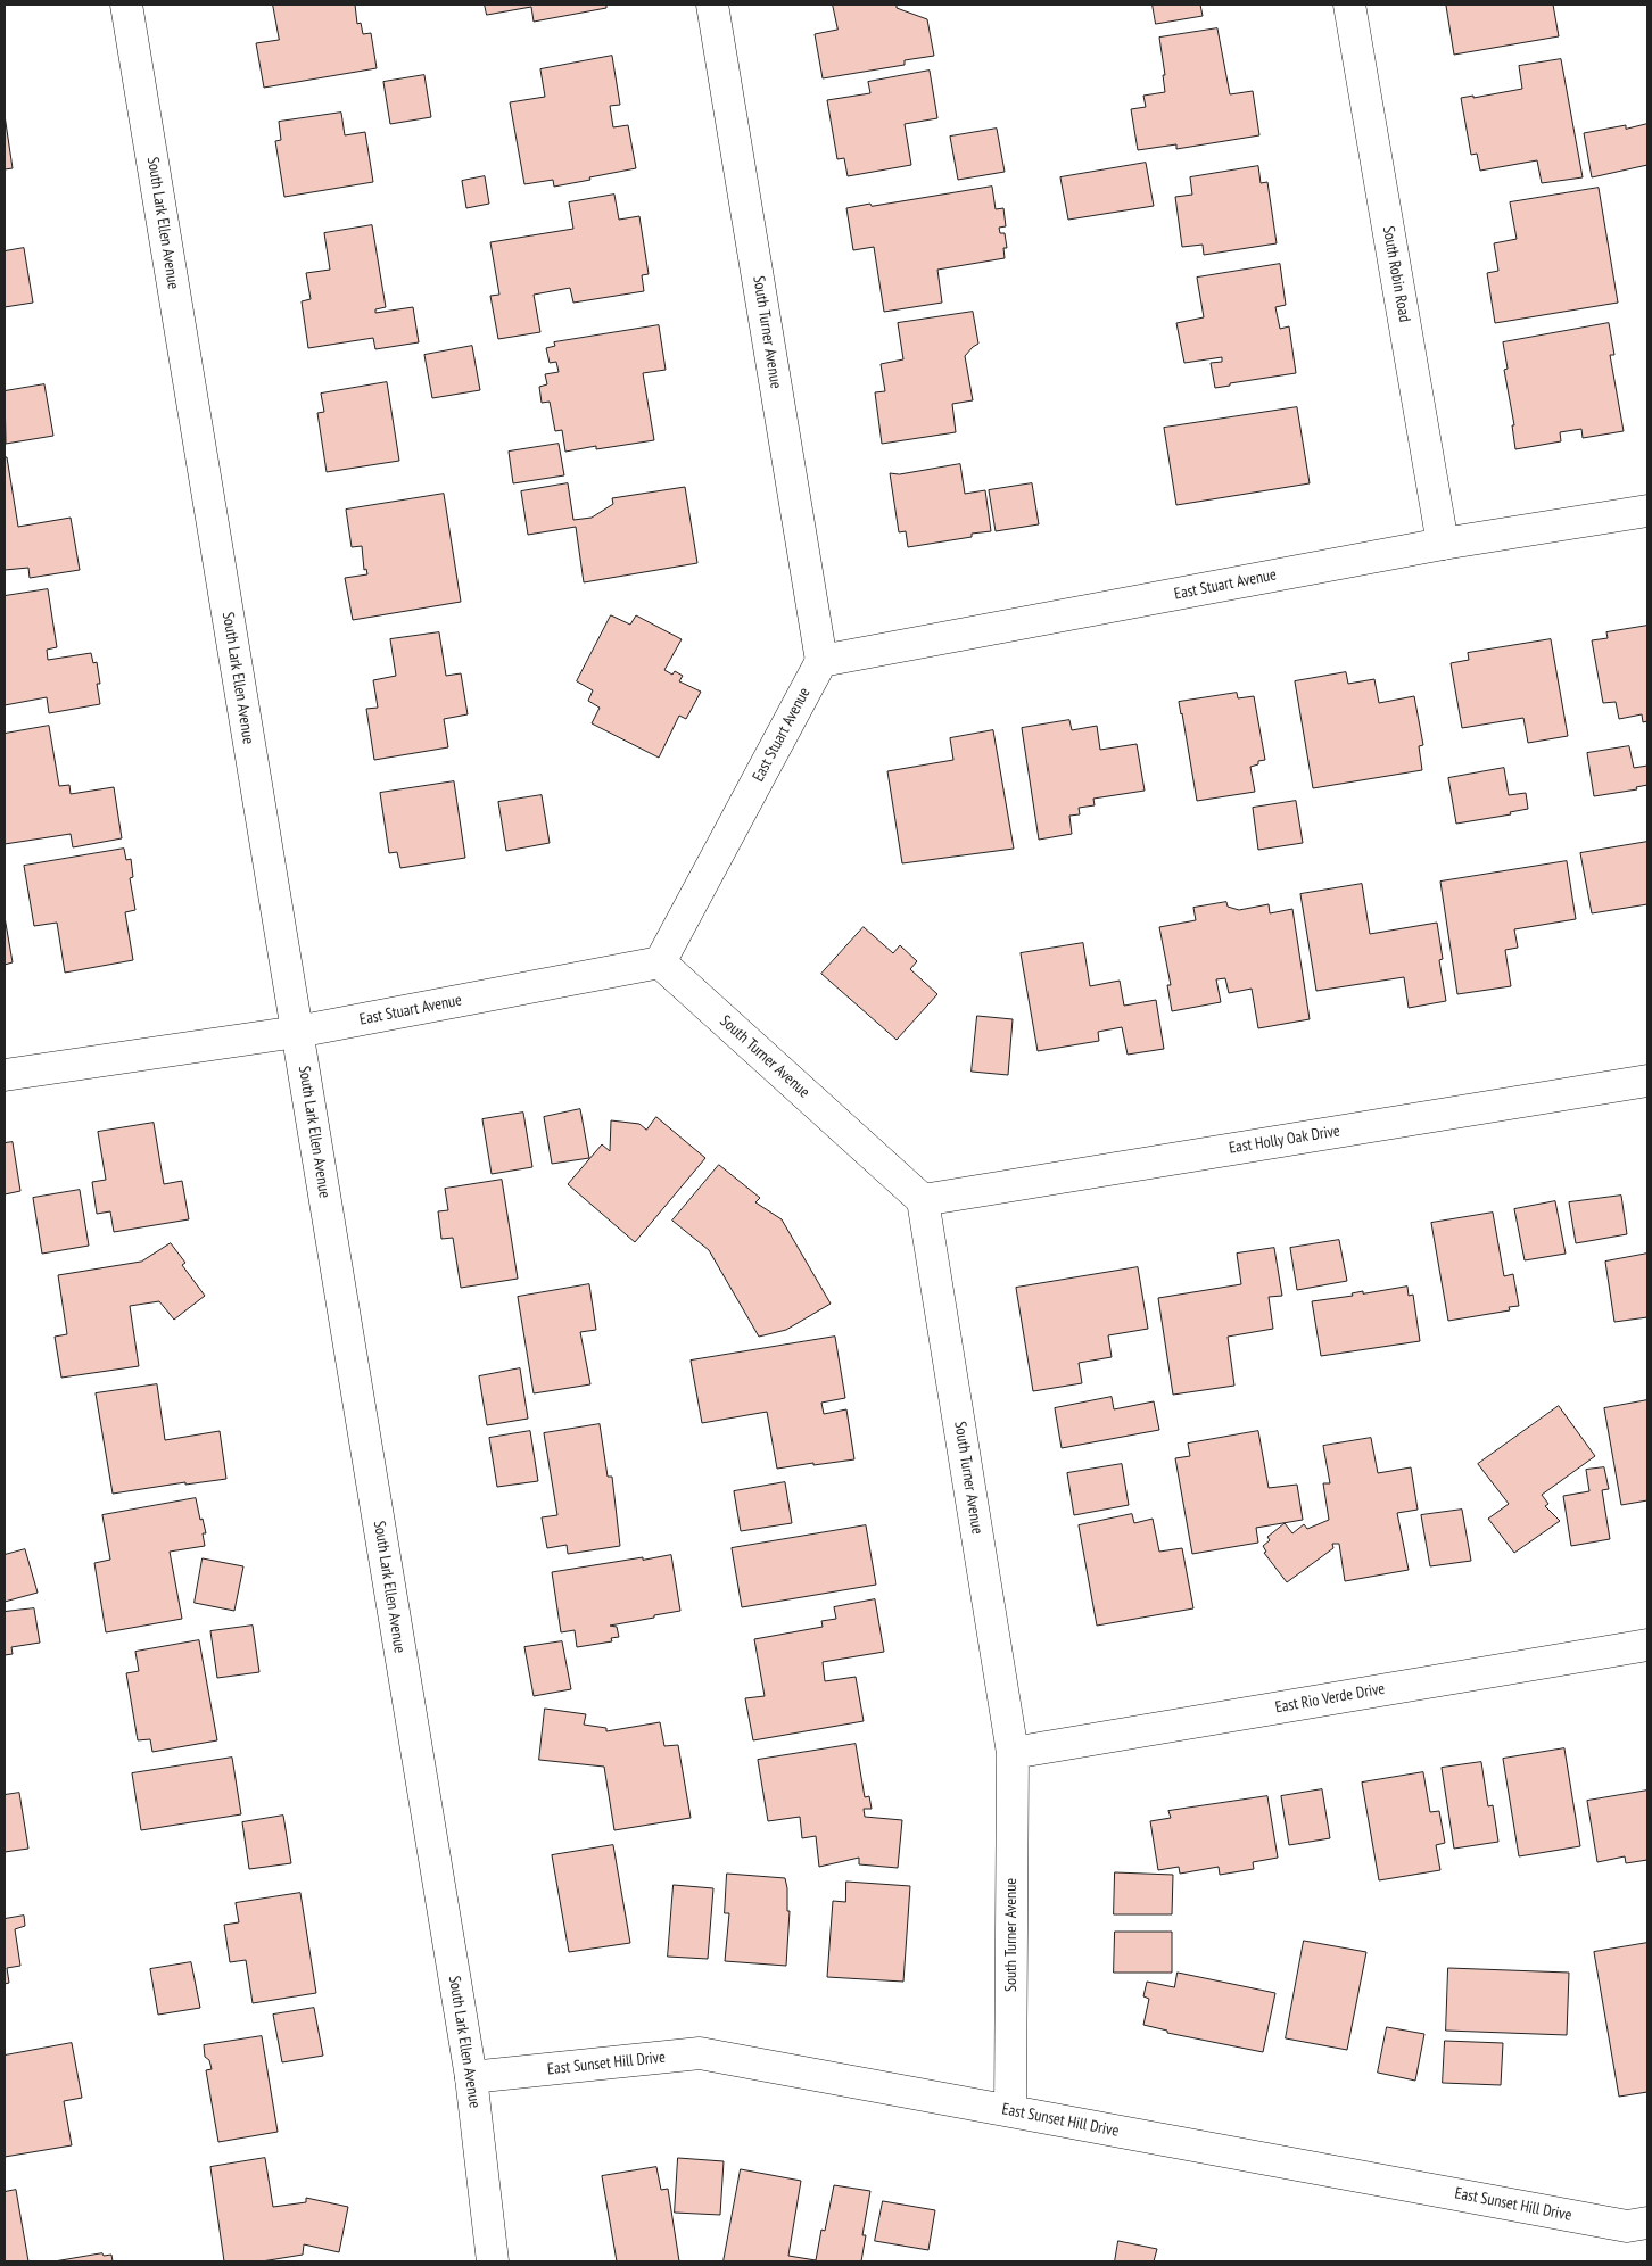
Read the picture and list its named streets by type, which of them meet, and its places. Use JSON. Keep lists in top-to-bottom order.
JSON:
{
  "streets": {
    "street": [
      "South Lark Ellen Avenue",
      "South Robin Road",
      "South Turner Avenue",
      "East Stuart Avenue",
      "East Holly Oak Drive",
      "East Rio Verde Drive",
      "East Sunset Hill Drive"
    ]
  },
  "crossings": [
    ["South Lark Ellen Avenue", "East Stuart Avenue"],
    ["South Lark Ellen Avenue", "East Sunset Hill Drive"],
    ["South Robin Road", "East Stuart Avenue"],
    ["South Turner Avenue", "East Stuart Avenue"],
    ["South Turner Avenue", "East Holly Oak Drive"],
    ["South Turner Avenue", "East Rio Verde Drive"],
    ["South Turner Avenue", "East Sunset Hill Drive"]
  ]
}
